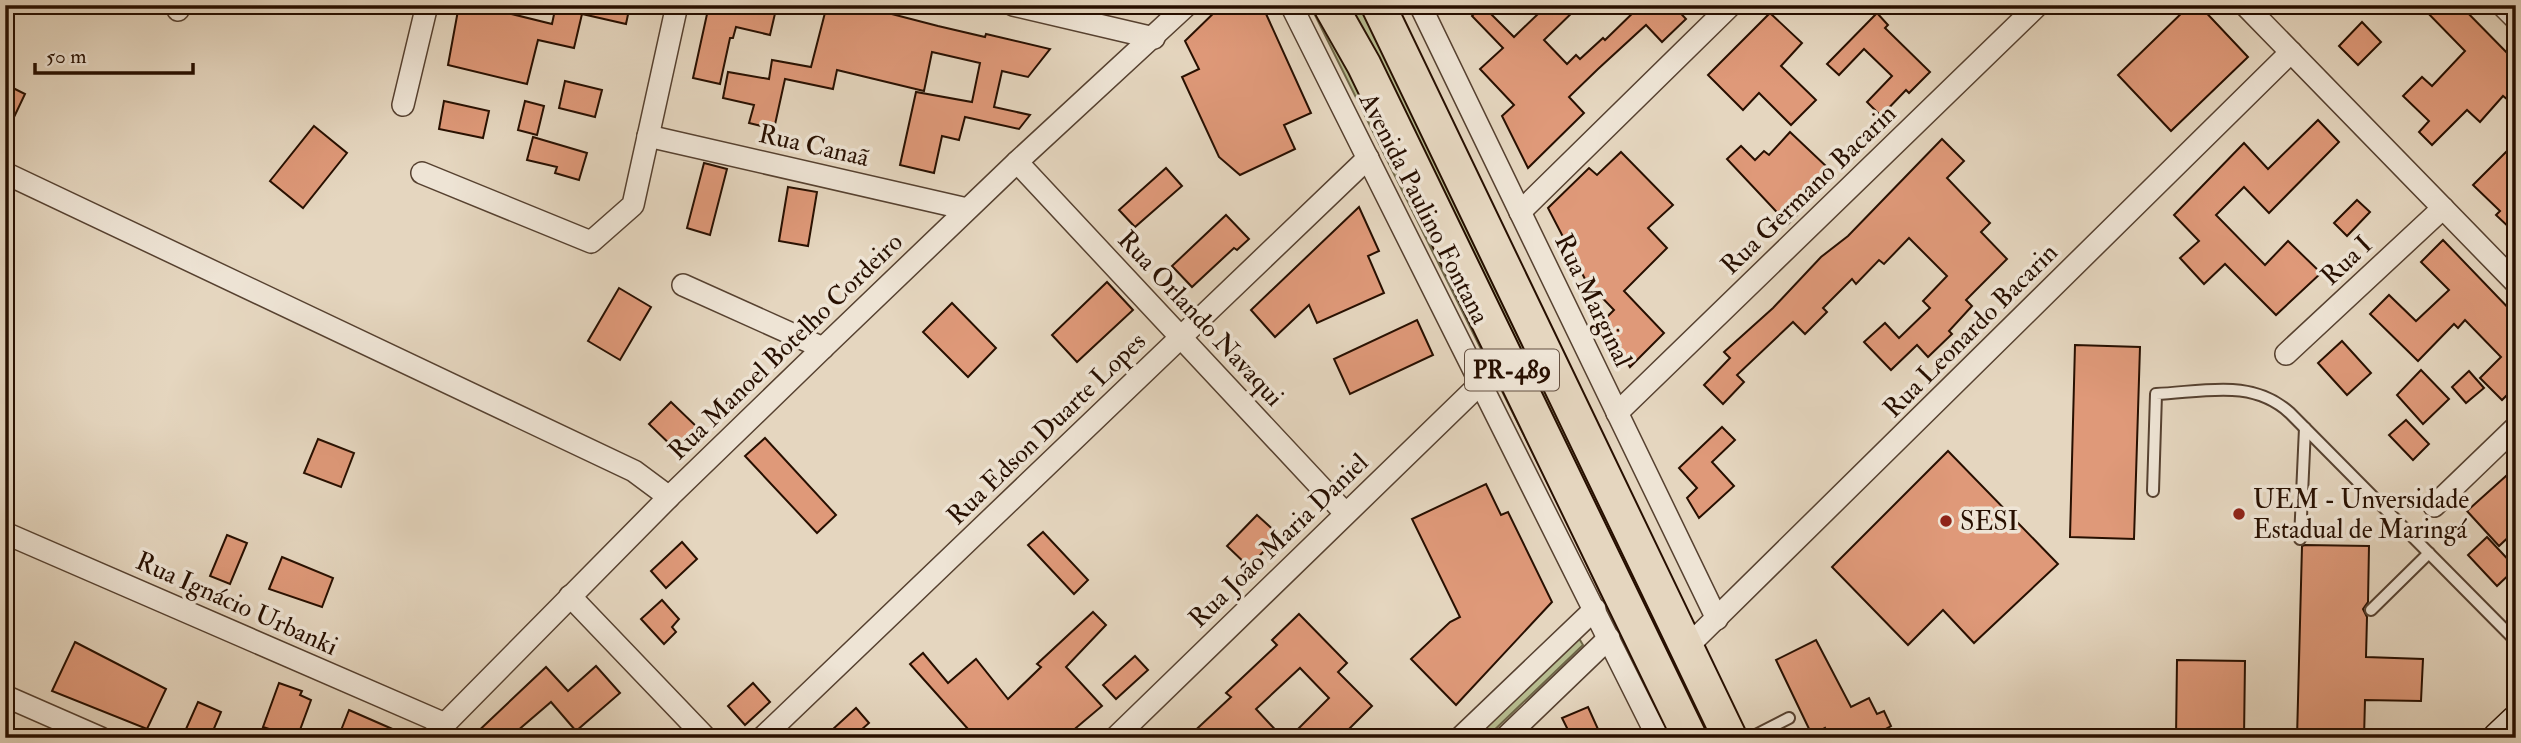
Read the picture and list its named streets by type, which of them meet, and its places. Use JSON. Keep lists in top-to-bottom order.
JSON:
{
  "streets": {
    "main road": ["PR-489"],
    "street": [
      "Rua Canaã",
      "Rua Germano Bacarin",
      "Avenida Paulino Fontana",
      "Rua I",
      "Rua Marginal",
      "Rua Orlando Navaqui",
      "Rua Leonardo Bacarin",
      "Rua Manoel Botelho Cordeiro",
      "Rua Edson Duarte Lopes",
      "Rua João Maria Daniel",
      "Rua Ignácio Urbanki"
    ]
  },
  "crossings": [
    ["Rua Canaã", "Rua Manoel Botelho Cordeiro"],
    ["Rua Germano Bacarin", "Rua Marginal"],
    ["Avenida Paulino Fontana", "Rua Edson Duarte Lopes"],
    ["Avenida Paulino Fontana", "Rua João Maria Daniel"],
    ["Rua Marginal", "Rua Leonardo Bacarin"],
    ["Rua Orlando Navaqui", "Rua Manoel Botelho Cordeiro"],
    ["Rua Orlando Navaqui", "Rua Edson Duarte Lopes"],
    ["Rua Orlando Navaqui", "Rua João Maria Daniel"],
    ["Rua Leonardo Bacarin", "PR-489"],
    ["Rua Manoel Botelho Cordeiro", "Rua Ignácio Urbanki"]
  ],
  "places": ["UEM - Unversidade Estadual de Maringá", "SESI"],
  "scale_bar": "50 m"
}
